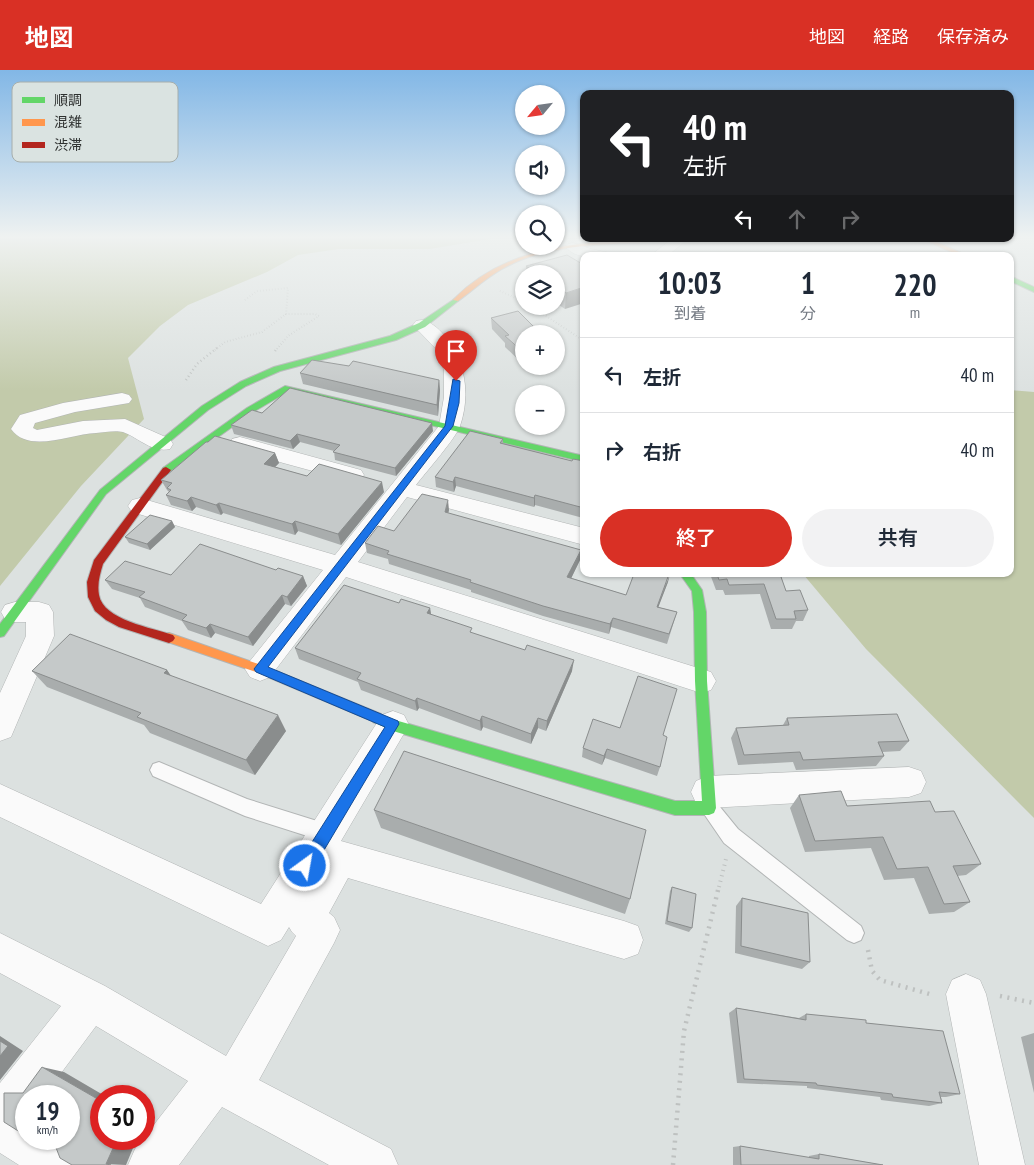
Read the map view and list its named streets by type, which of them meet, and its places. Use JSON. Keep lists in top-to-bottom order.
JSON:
{
  "legend": ["順調", "混雑", "渋滞"],
  "north": "bottom left",
  "page": {
    "header": "地図",
    "nav": ["地図", "経路", "保存済み"],
    "map_buttons": ["+", "−"],
    "turn": ["40 m", "左折"],
    "eta": [
      "10:03",
      "到着",
      "1",
      "分",
      "220",
      "m"
    ],
    "list": [
      {
        "name": "左折",
        "value": "40 m"
      },
      {
        "name": "右折",
        "value": "40 m"
      }
    ],
    "buttons": ["終了", "共有"],
    "speed": "19 km/h",
    "limit": "30"
  }
}
